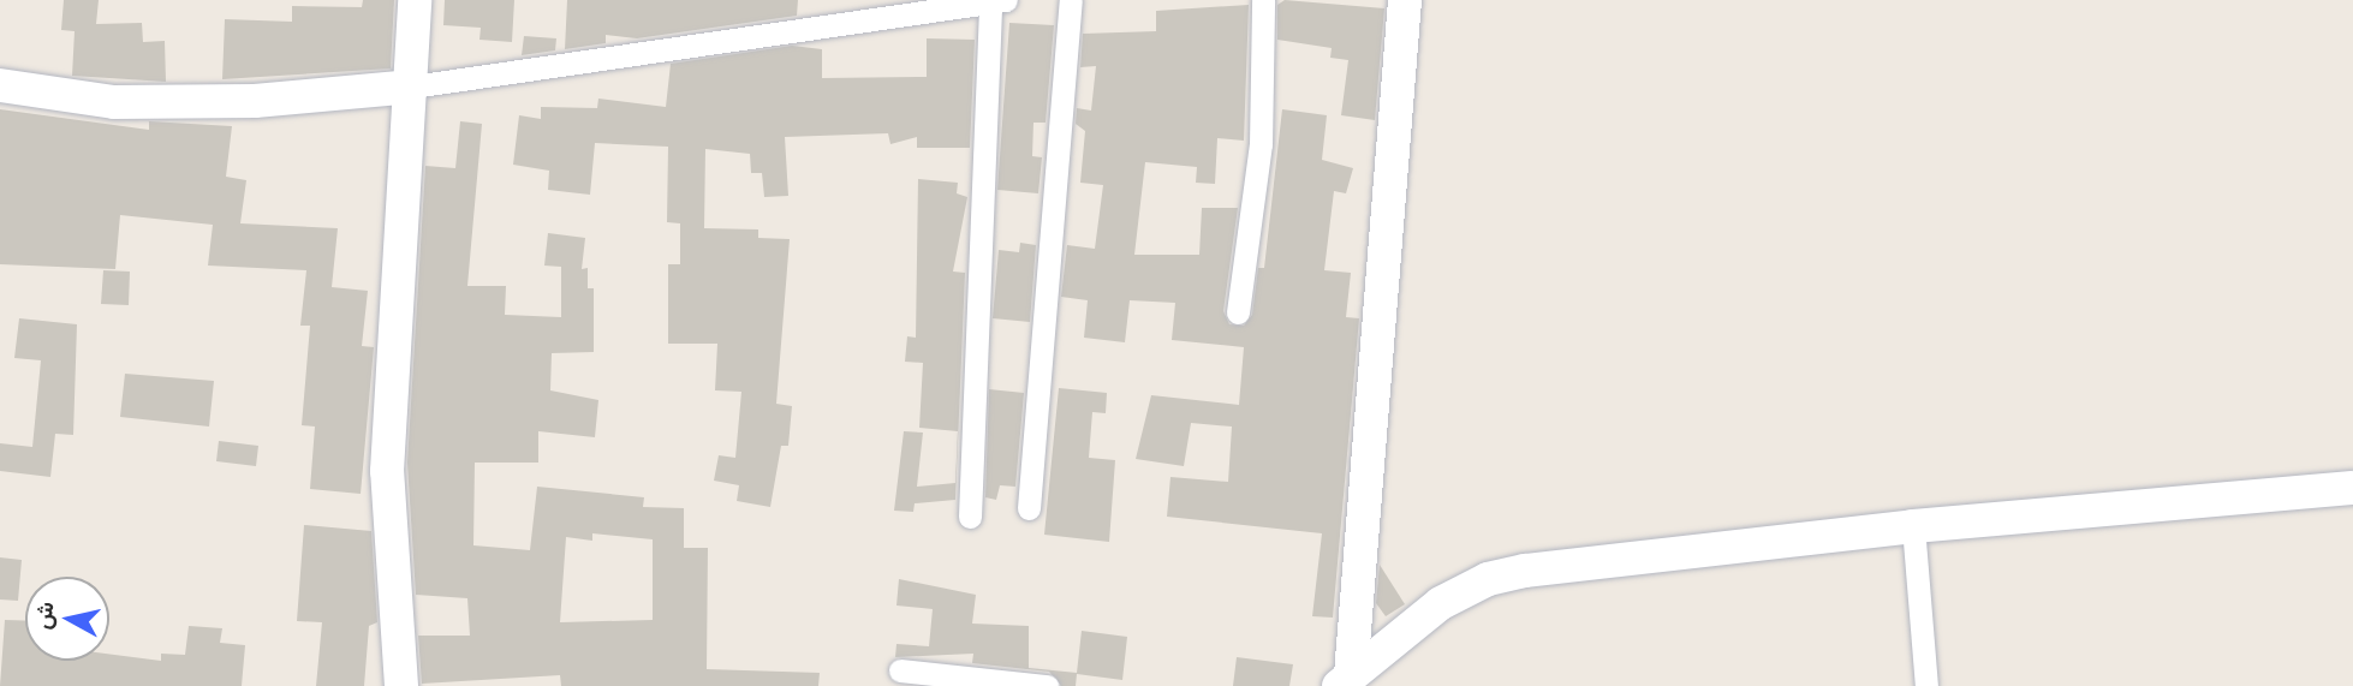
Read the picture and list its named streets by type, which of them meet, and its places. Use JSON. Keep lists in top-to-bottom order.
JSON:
{
  "north": "left"
}
